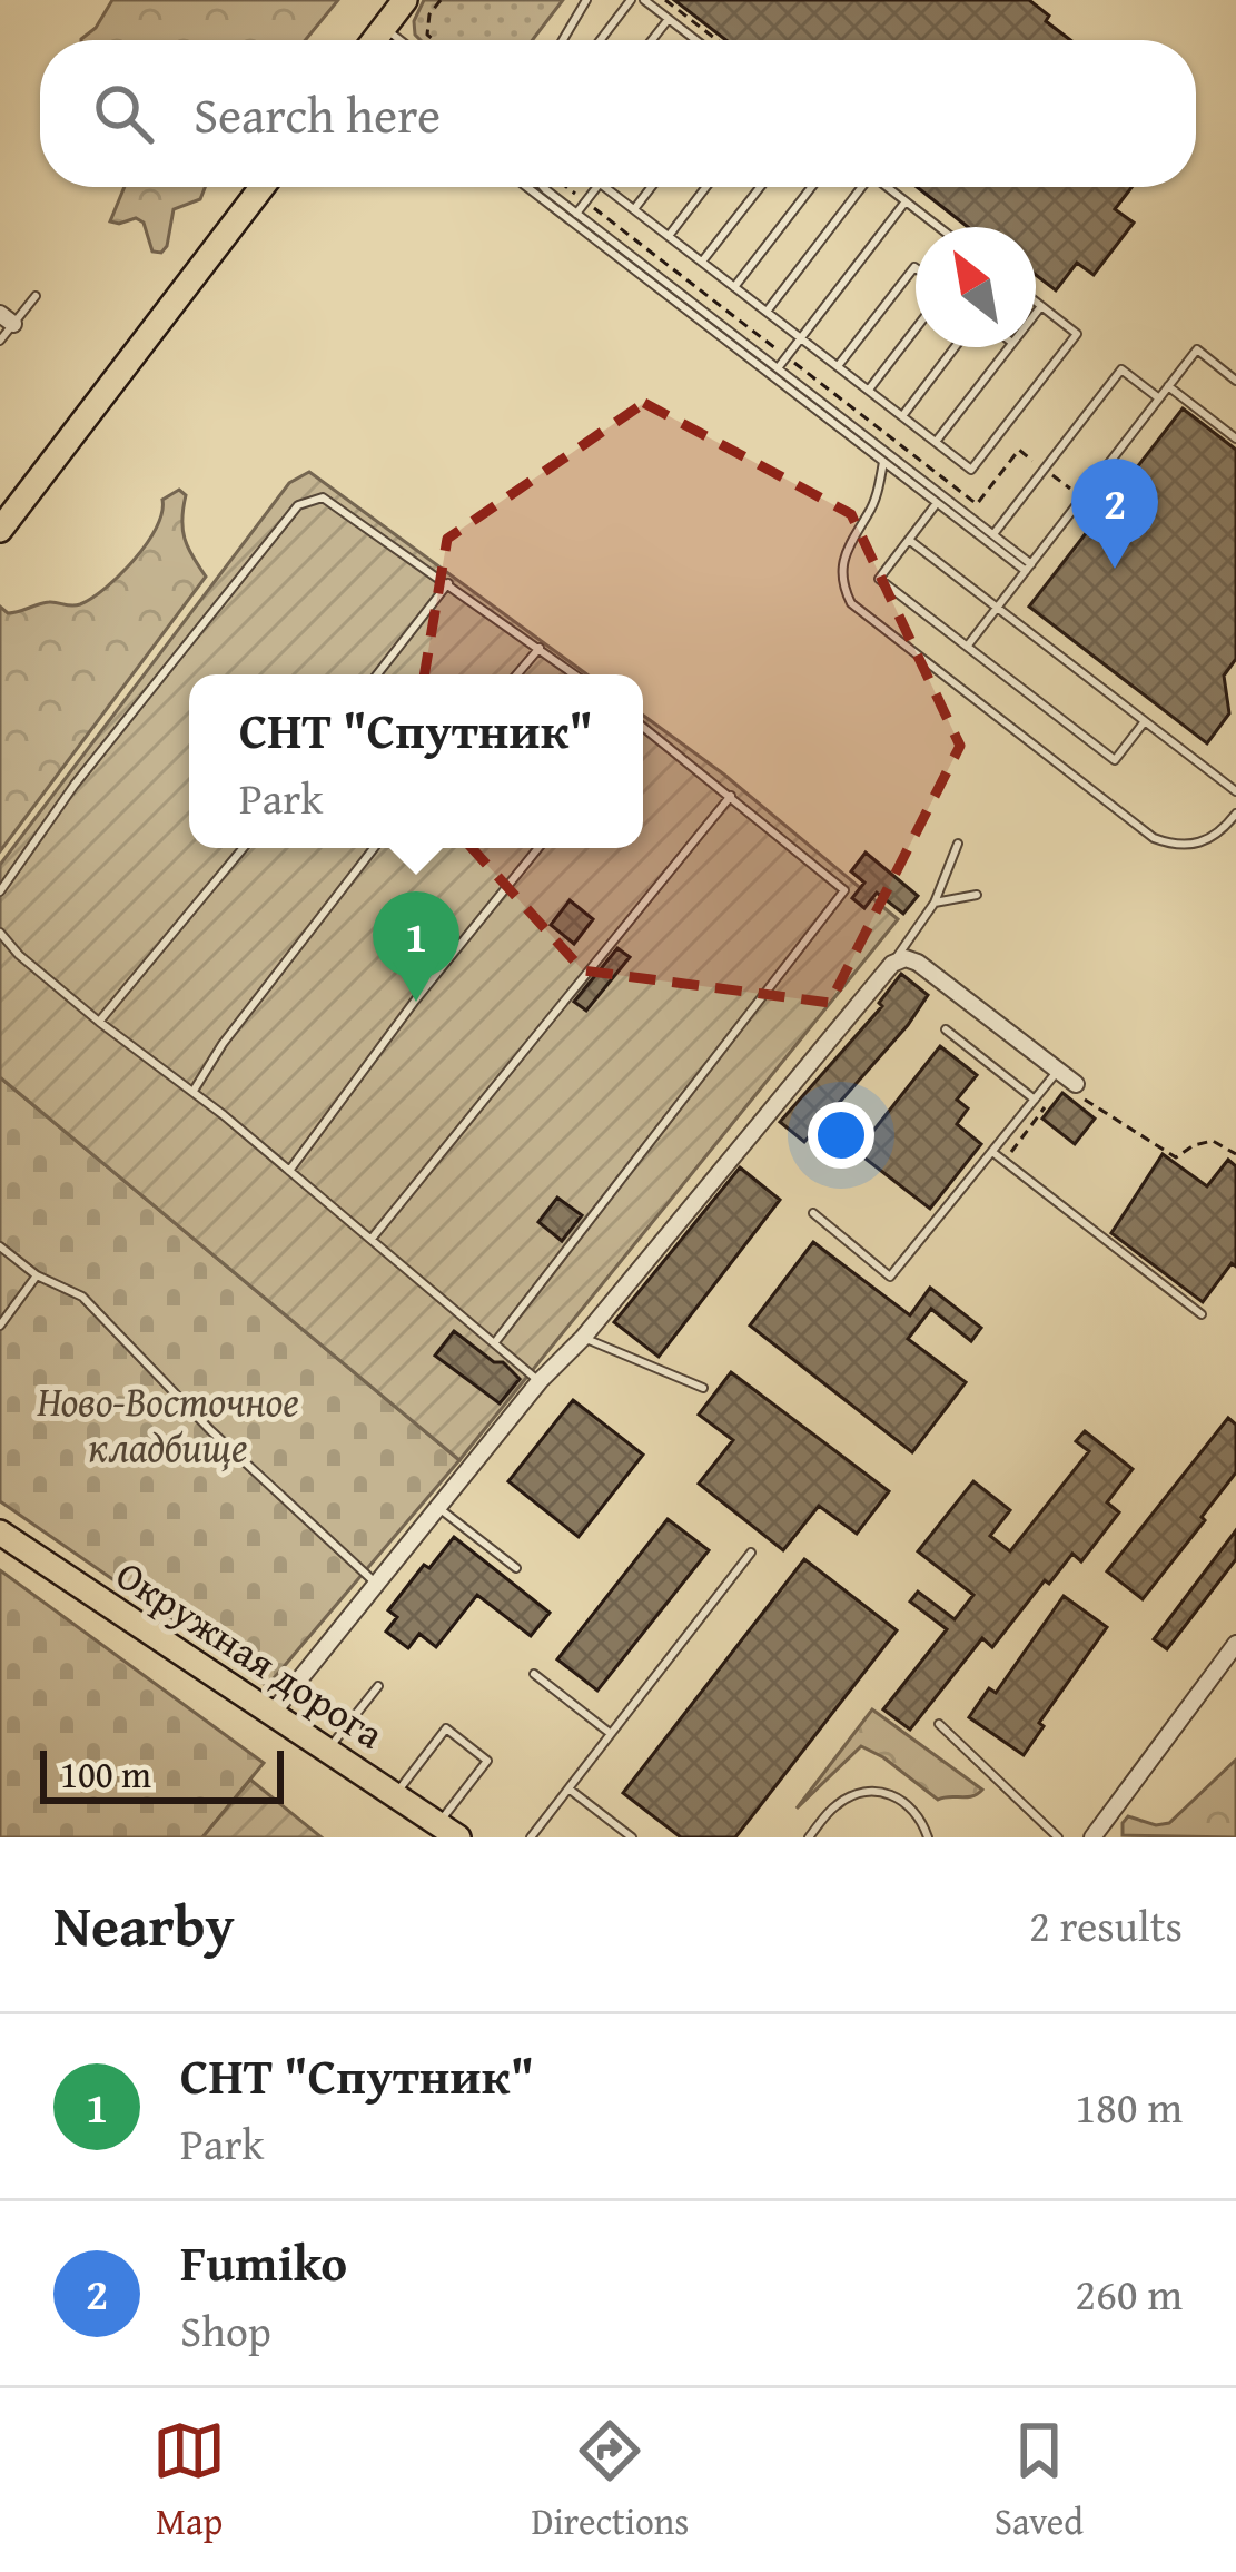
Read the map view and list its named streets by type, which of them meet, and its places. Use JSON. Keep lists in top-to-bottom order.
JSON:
{
  "streets": {
    "main road": ["Окружная дорога"]
  },
  "parks": ["Ново-Восточное кладбище"],
  "scale_bar": "100 m",
  "north": "top left",
  "page": {
    "search": "Search here",
    "pins": ["2", "1"],
    "popup": ["СНТ \"Спутник\"", "Park"],
    "scale": "100 m",
    "heading": ["Nearby", "2 results"],
    "list": [
      {
        "mark": "1",
        "name": "СНТ \"Спутник\"",
        "note": "Park",
        "value": "180 m"
      },
      {
        "mark": "2",
        "name": "Fumiko",
        "note": "Shop",
        "value": "260 m"
      }
    ],
    "nav": ["Map", "Directions", "Saved"]
  }
}
